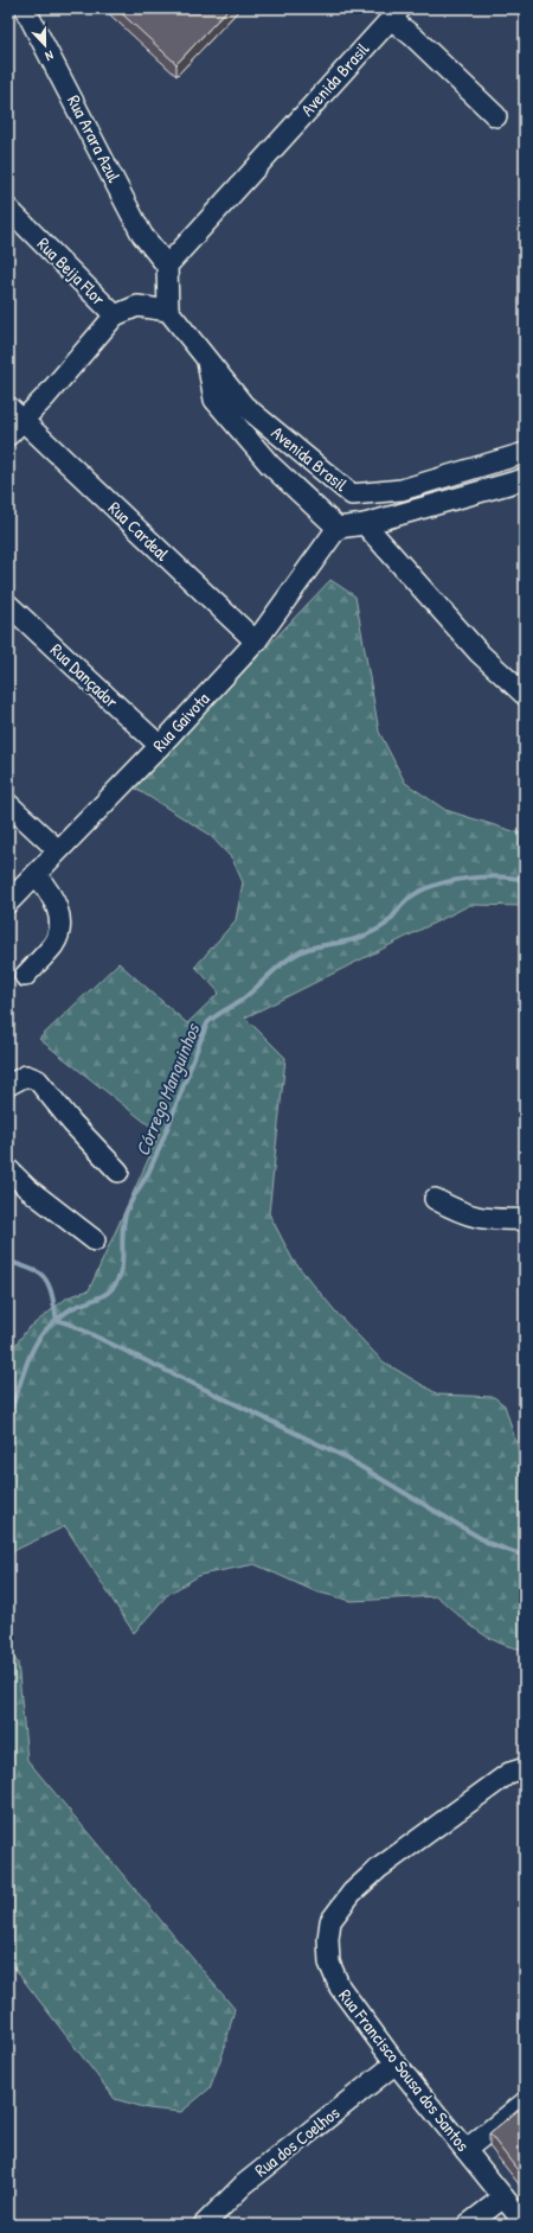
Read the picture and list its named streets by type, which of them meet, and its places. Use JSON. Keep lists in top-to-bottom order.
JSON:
{
  "streets": {
    "street": [
      "Avenida Brasil",
      "Rua Arara Azul",
      "Rua Beija Flor",
      "Rua Cardeal",
      "Rua Dançador",
      "Rua Gaivota",
      "Rua Francisco Sousa dos Santos",
      "Rua dos Coelhos"
    ]
  },
  "crossings": [
    ["Avenida Brasil", "Rua Arara Azul"],
    ["Rua Cardeal", "Rua Gaivota"],
    ["Rua Dançador", "Rua Gaivota"],
    ["Rua Francisco Sousa dos Santos", "Rua dos Coelhos"]
  ],
  "water": ["Córrego Manguinhos"],
  "north": "bottom"
}
